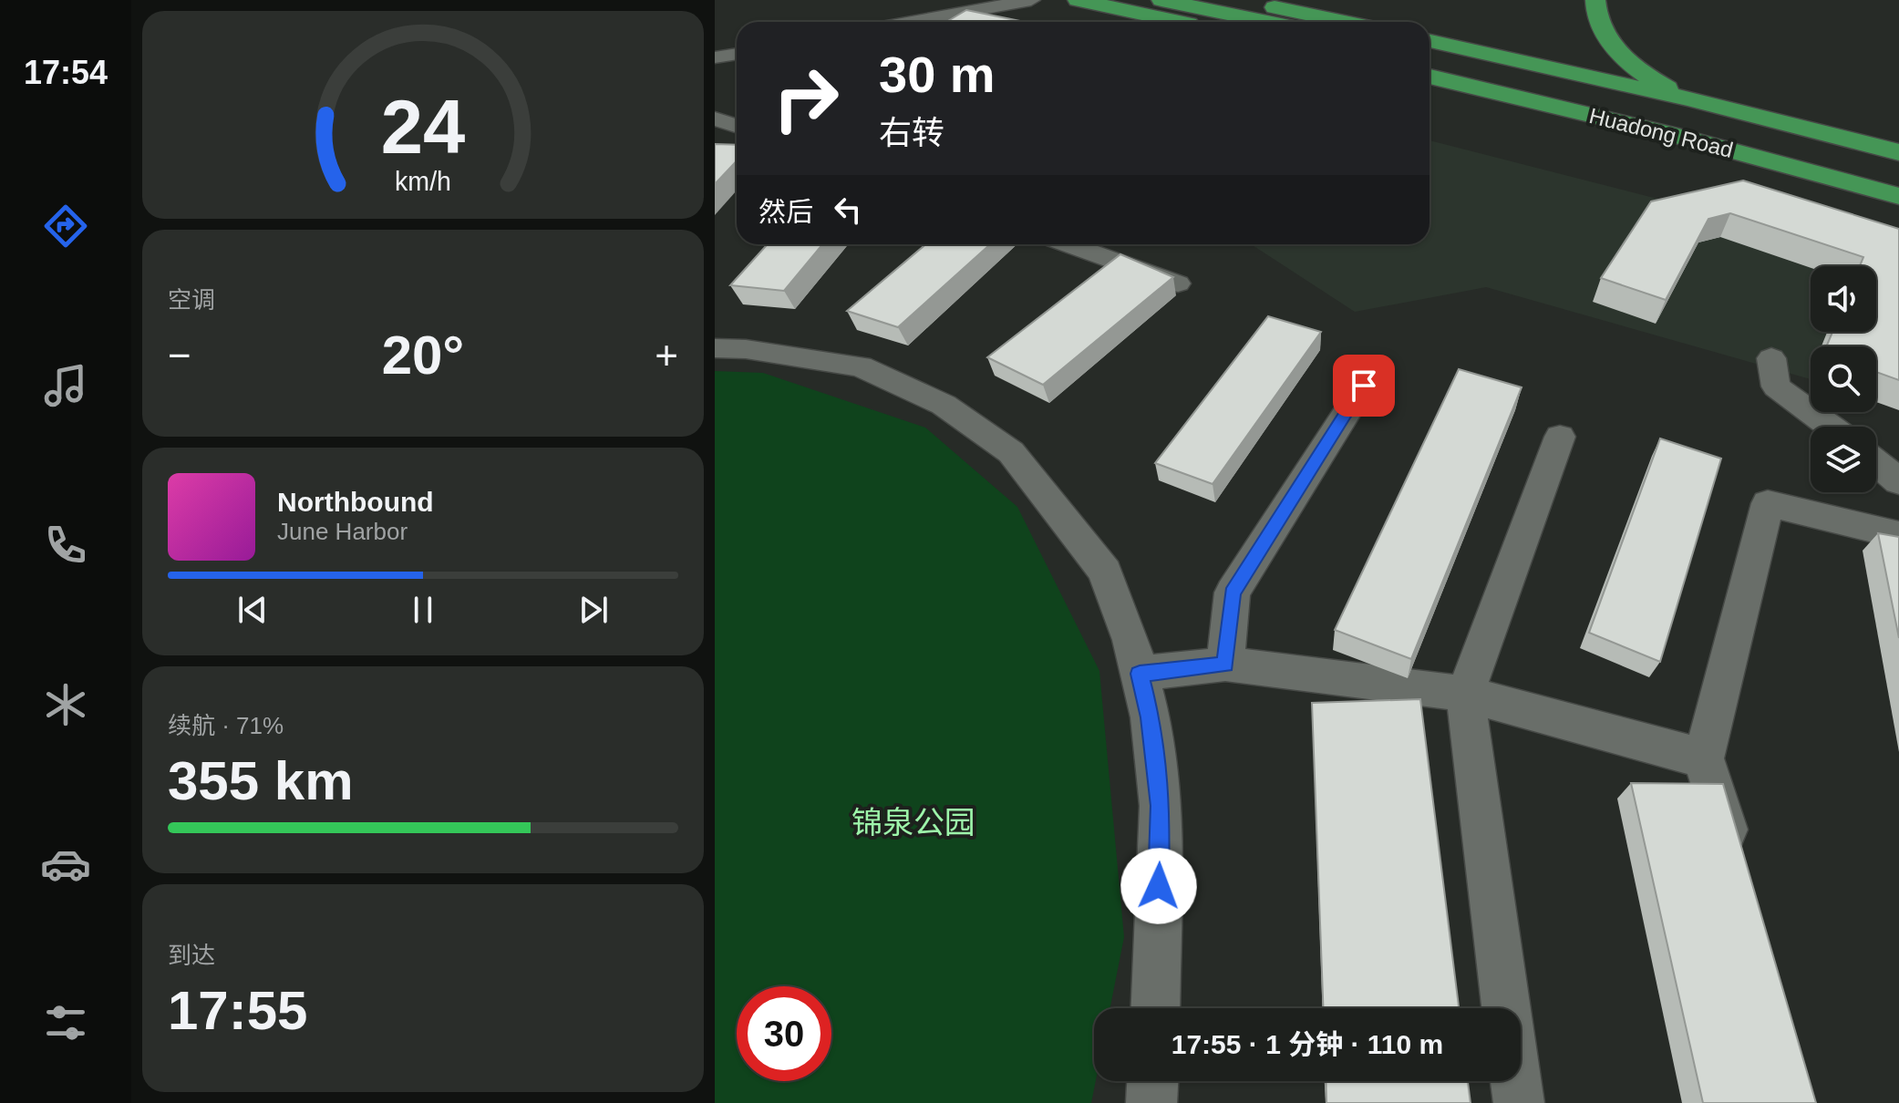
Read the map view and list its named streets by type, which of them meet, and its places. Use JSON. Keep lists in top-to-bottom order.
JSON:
{
  "streets": {
    "highway": ["Huadong Road"]
  },
  "parks": ["锦泉公园"],
  "page": {
    "tabs": "17:54",
    "turn": ["30 m", "右转"],
    "then": "然后",
    "tile": [
      "空调",
      ["续航 · 71%", "355 km"],
      ["到达", "17:55"]
    ],
    "heat": ["−", "20°", "+"],
    "song": ["Northbound", "June Harbor"],
    "limit": "30",
    "trip": "17:55 · 1 分钟 · 110 m",
    "gauge": ["24", "km/h"]
  }
}
